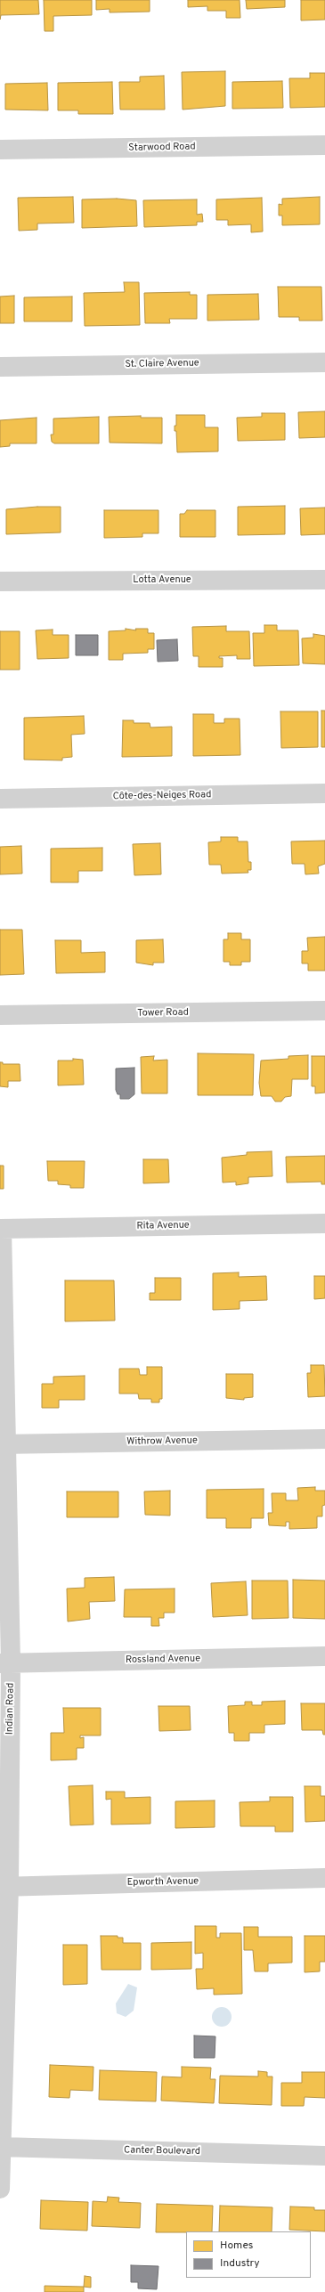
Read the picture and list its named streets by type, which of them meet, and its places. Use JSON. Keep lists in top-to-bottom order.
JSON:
{
  "streets": {
    "street": [
      "Starwood Road",
      "St. Claire Avenue",
      "Lotta Avenue",
      "Côte-des-Neiges Road",
      "Tower Road",
      "Rita Avenue",
      "Withrow Avenue",
      "Rossland Avenue",
      "Indian Road",
      "Epworth Avenue",
      "Canter Boulevard"
    ]
  },
  "crossings": [
    ["Rita Avenue", "Indian Road"],
    ["Withrow Avenue", "Indian Road"],
    ["Rossland Avenue", "Indian Road"],
    ["Indian Road", "Epworth Avenue"],
    ["Indian Road", "Canter Boulevard"]
  ],
  "legend": ["Homes", "Industry"]
}
